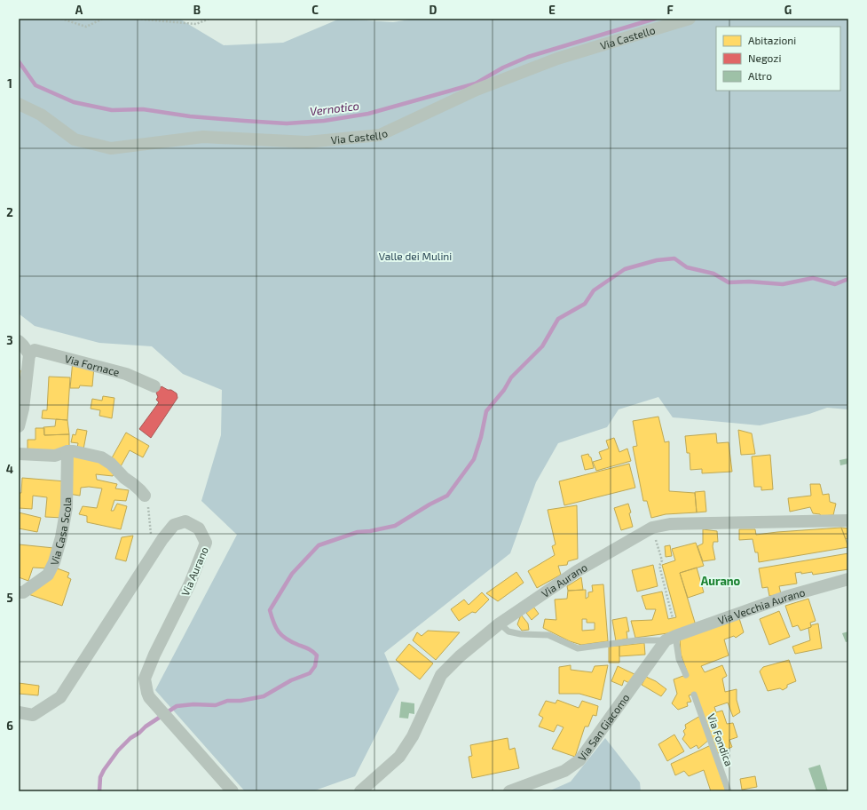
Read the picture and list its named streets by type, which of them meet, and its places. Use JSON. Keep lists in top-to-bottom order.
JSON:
{
  "streets": {
    "street": [
      "Via Castello",
      "Via Fornace",
      "Via Casa Scola",
      "Via Aurano",
      "Via Vecchia Aurano",
      "Via San Giacomo"
    ],
    "lane": ["Via Fondica"]
  },
  "crossings": [
    ["Via Aurano", "Via Vecchia Aurano"],
    ["Via Vecchia Aurano", "Via San Giacomo"]
  ],
  "districts": ["Aurano"],
  "water": ["Vernotico"],
  "parks": ["Valle dei Mulini"],
  "legend": ["Abitazioni", "Negozi", "Altro"],
  "grid": {
    "columns": [
      "A",
      "B",
      "C",
      "D",
      "E",
      "F",
      "G"
    ],
    "rows": [
      "1",
      "2",
      "3",
      "4",
      "5",
      "6"
    ]
  }
}
